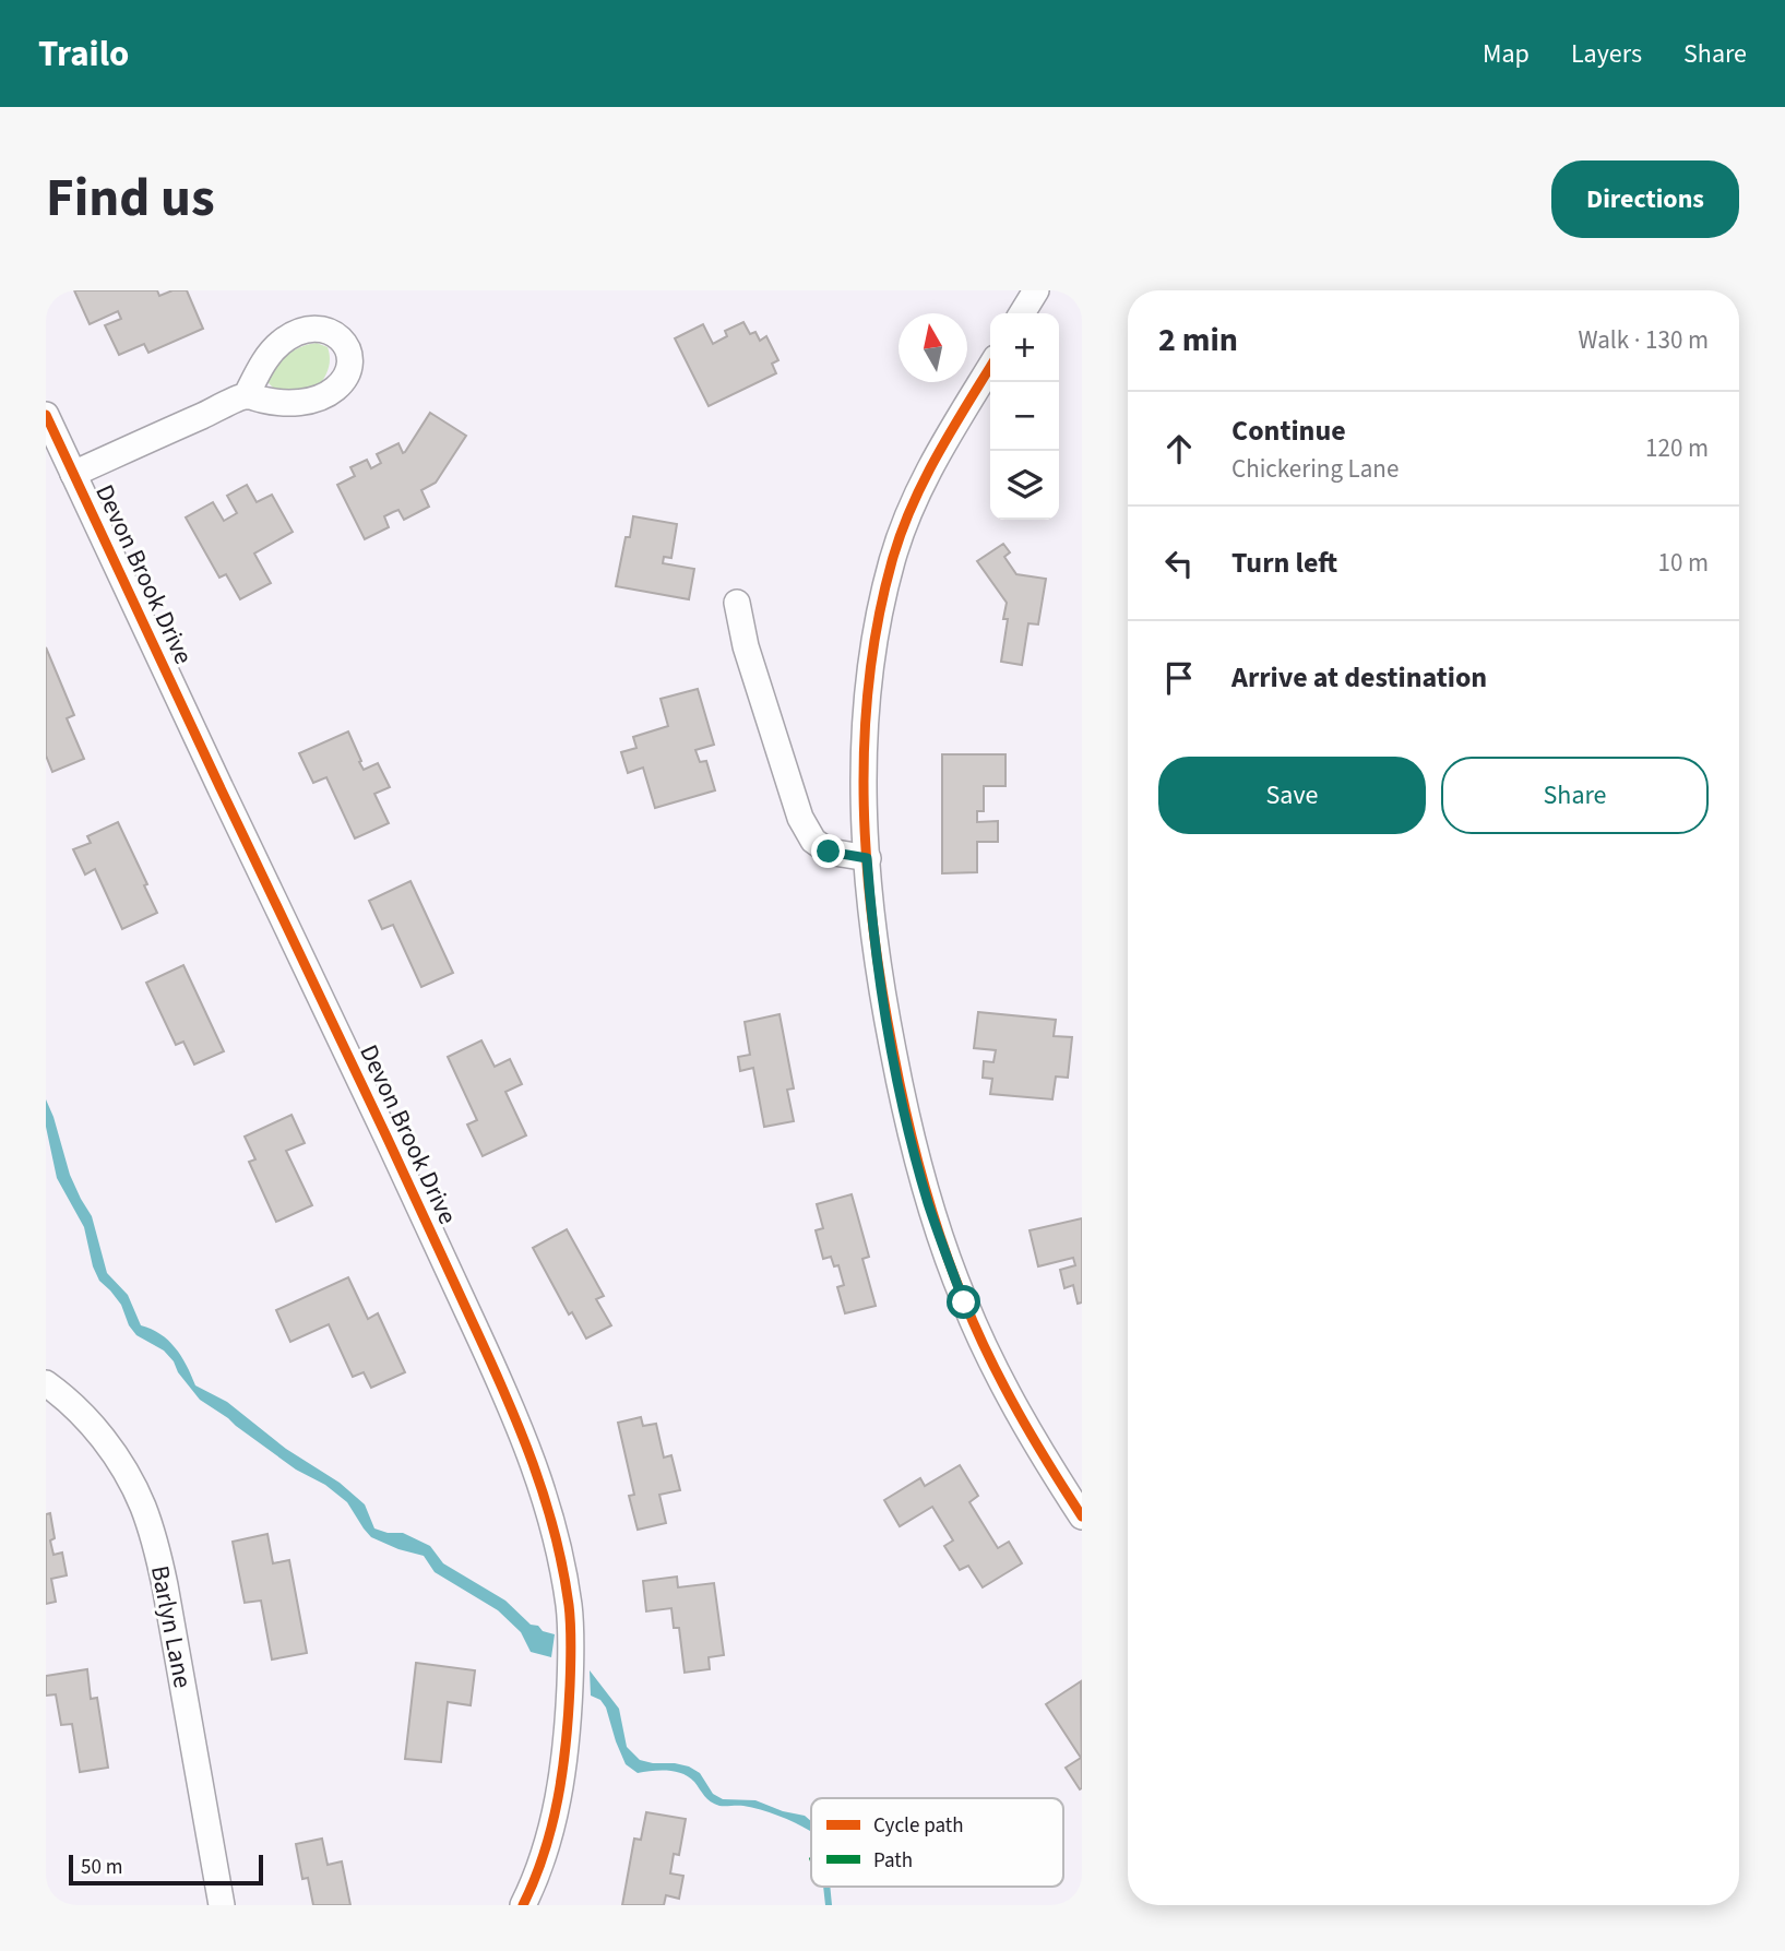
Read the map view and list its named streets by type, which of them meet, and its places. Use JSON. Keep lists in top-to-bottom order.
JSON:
{
  "streets": {
    "street": ["Devon Brook Drive", "Barlyn Lane"]
  },
  "legend": ["Cycle path", "Path"],
  "scale_bar": "50 m",
  "north": "top",
  "page": {
    "header": "Trailo",
    "nav": ["Map", "Layers", "Share"],
    "title": "Find us",
    "buttons": [
      "Directions",
      ["Save", "Share"]
    ],
    "heading": ["2 min", "Walk · 130 m"],
    "map_buttons": ["+", "−"],
    "list": [
      ["Continue", "Chickering Lane", "120 m"],
      ["Turn left", "10 m"],
      "Arrive at destination"
    ],
    "scale": "50 m"
  }
}
